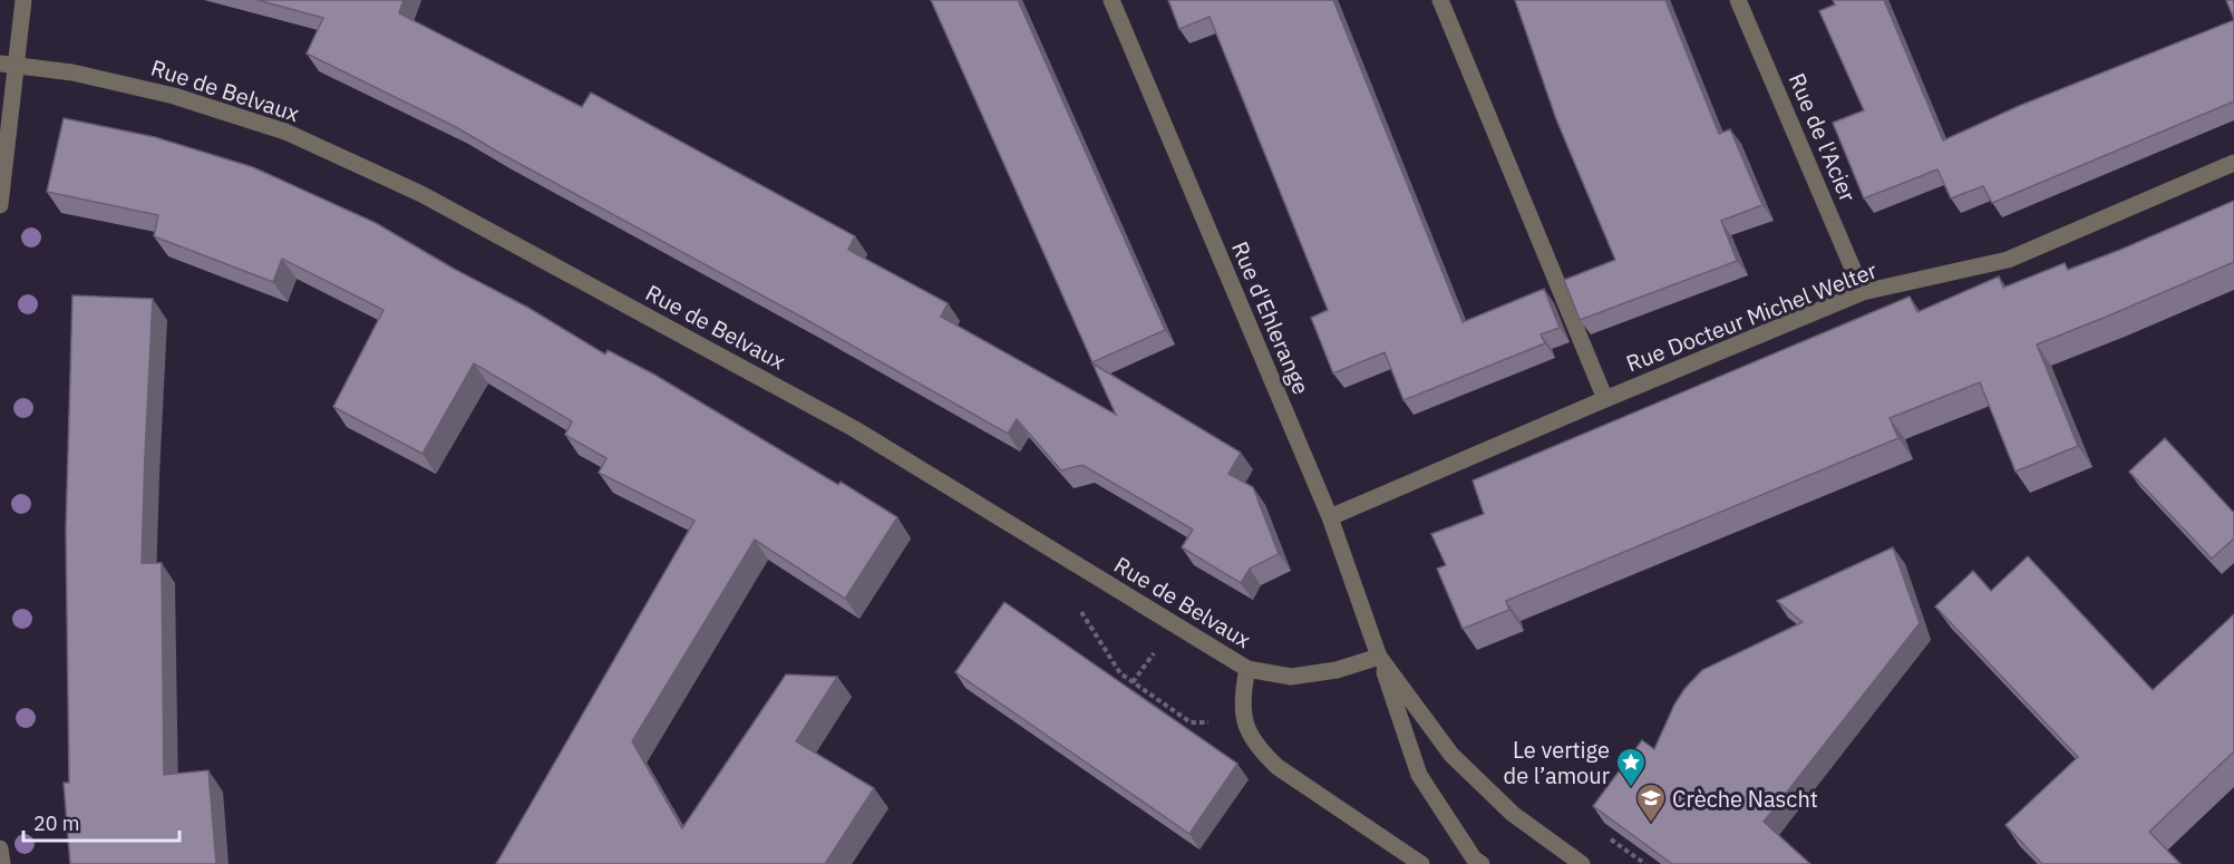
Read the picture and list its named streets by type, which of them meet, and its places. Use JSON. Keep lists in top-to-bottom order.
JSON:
{
  "streets": {
    "street": [
      "Rue de Belvaux",
      "Rue de l'Acier",
      "Rue Docteur Michel Welter",
      "Rue d'Ehlerange"
    ]
  },
  "crossings": [
    ["Rue de Belvaux", "Rue d'Ehlerange"],
    ["Rue de l'Acier", "Rue Docteur Michel Welter"],
    ["Rue Docteur Michel Welter", "Rue d'Ehlerange"]
  ],
  "places": {
    "place": ["Le vertige de l’amour"],
    "school or university": ["Crèche Nascht"]
  },
  "scale_bar": "20 m"
}
